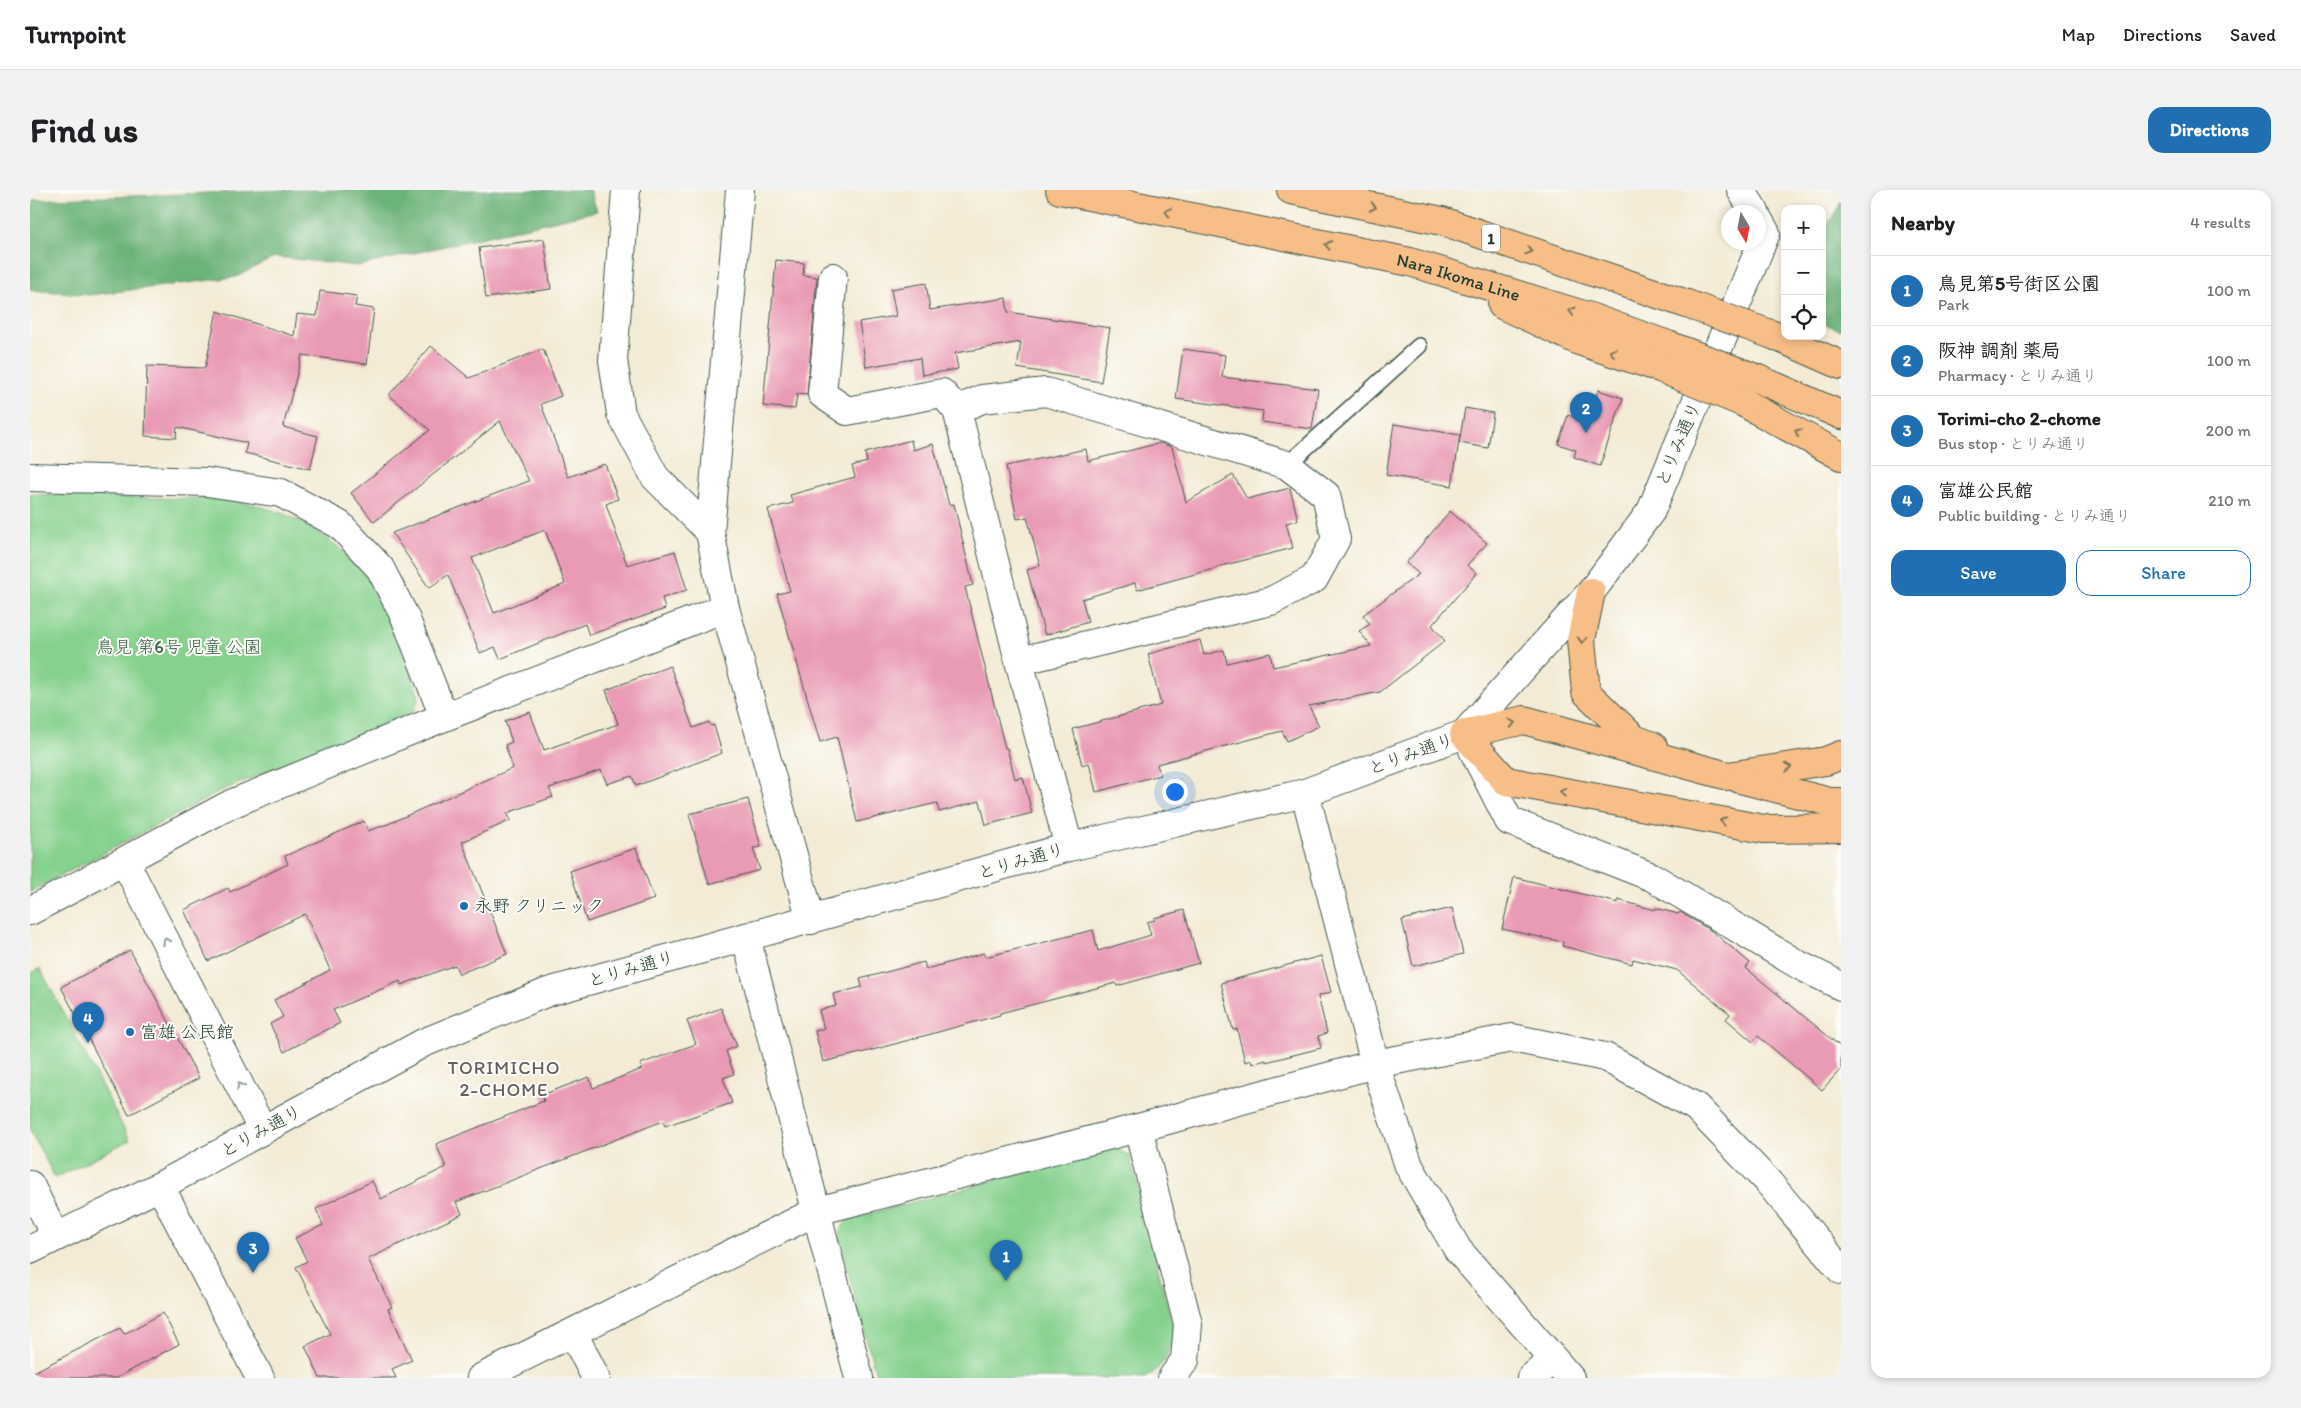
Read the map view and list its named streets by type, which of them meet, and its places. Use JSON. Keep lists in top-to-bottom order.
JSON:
{
  "streets": {
    "main road": ["1", "Nara Ikoma Line"],
    "street": ["とりみ通り"]
  },
  "districts": ["TORIMICHO 2-CHOME"],
  "parks": ["鳥見 第6号 児童 公園"],
  "places": ["永野 クリニック", "富雄 公民館"],
  "north": "bottom",
  "page": {
    "header": "Turnpoint",
    "nav": ["Map", "Directions", "Saved"],
    "buttons": [
      "Directions",
      ["Save", "Share"]
    ],
    "title": "Find us",
    "heading": ["Nearby", "4 results"],
    "map_buttons": ["+", "−"],
    "list": [
      {
        "mark": "1",
        "name": "鳥見第5号街区公園",
        "note": "Park",
        "value": "100 m"
      },
      {
        "mark": "2",
        "name": "阪神 調剤 薬局",
        "note": "Pharmacy · とりみ通り",
        "value": "100 m"
      },
      {
        "mark": "3",
        "name": "Torimi-cho 2-chome",
        "note": "Bus stop · とりみ通り",
        "value": "200 m"
      },
      {
        "mark": "4",
        "name": "富雄公民館",
        "note": "Public building · とりみ通り",
        "value": "210 m"
      }
    ],
    "pins": [
      "2",
      "4",
      "3",
      "1"
    ]
  }
}
